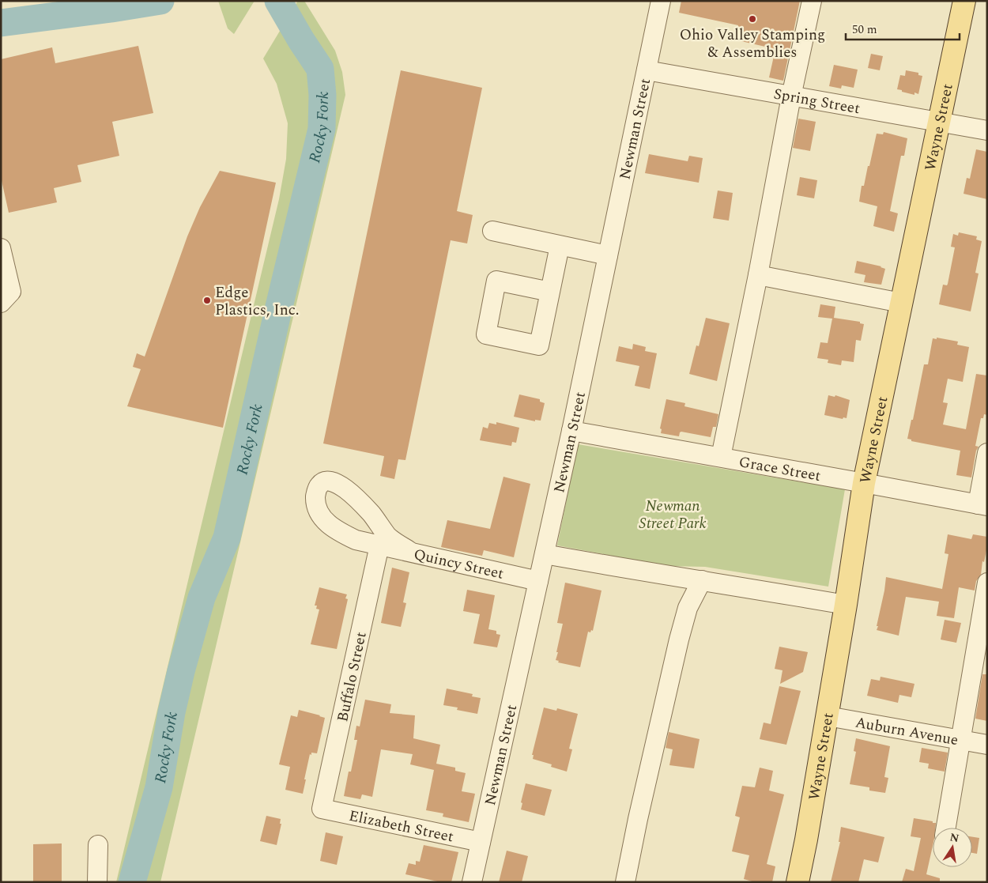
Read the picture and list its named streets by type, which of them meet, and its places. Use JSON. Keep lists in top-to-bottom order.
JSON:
{
  "streets": {
    "main road": ["Wayne Street"],
    "street": [
      "Spring Street",
      "Newman Street",
      "Grace Street",
      "Quincy Street",
      "Buffalo Street",
      "Auburn Avenue",
      "Elizabeth Street"
    ]
  },
  "crossings": [
    ["Spring Street", "Wayne Street"],
    ["Spring Street", "Newman Street"],
    ["Wayne Street", "Grace Street"],
    ["Wayne Street", "Auburn Avenue"],
    ["Newman Street", "Grace Street"],
    ["Newman Street", "Quincy Street"],
    ["Newman Street", "Elizabeth Street"],
    ["Quincy Street", "Buffalo Street"],
    ["Buffalo Street", "Elizabeth Street"]
  ],
  "water": ["Rocky Fork"],
  "parks": ["Newman Street Park"],
  "places": ["Ohio Valley Stamping & Assemblies", "Edge Plastics, Inc."],
  "scale_bar": "50 m",
  "north": "top"
}
